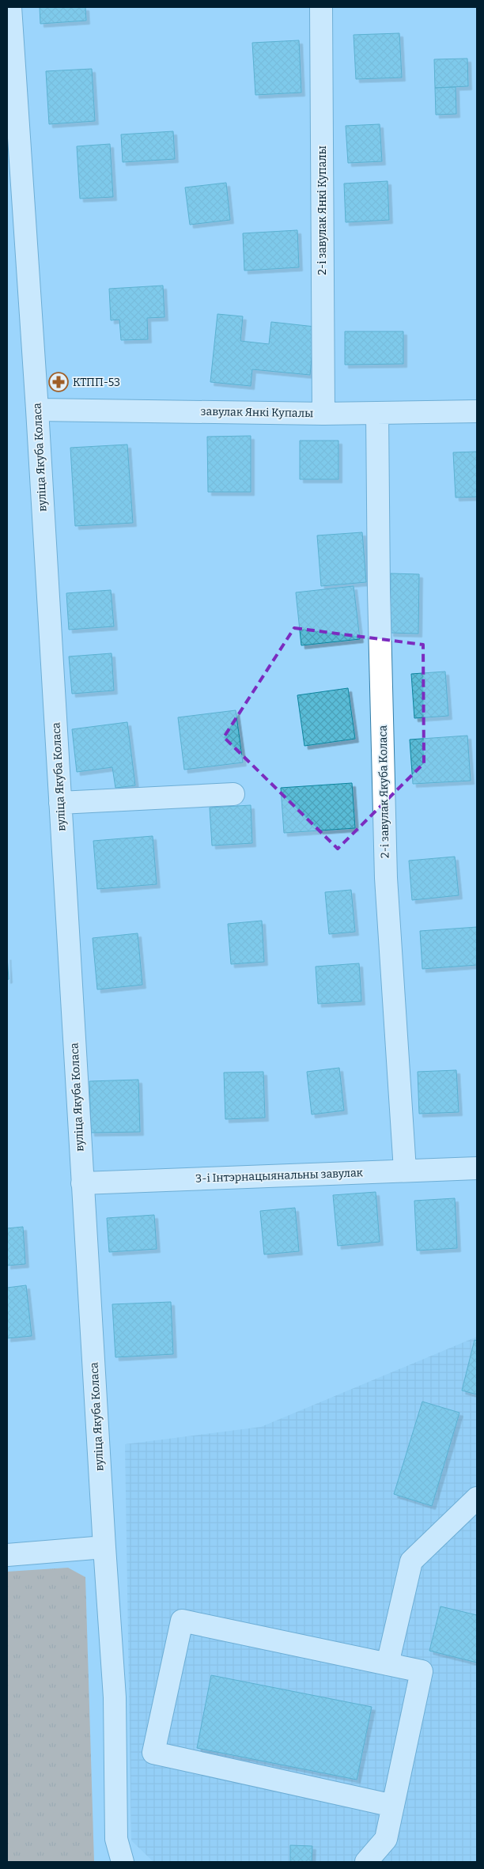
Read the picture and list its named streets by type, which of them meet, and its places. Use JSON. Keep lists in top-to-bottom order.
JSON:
{
  "streets": {
    "street": [
      "2-і завулак Янкі Купалы",
      "завулак Янкі Купалы",
      "вуліца Якуба Коласа",
      "2-і завулак Якуба Коласа",
      "3-і Інтэрнацыянальны завулак"
    ]
  },
  "crossings": [
    ["2-і завулак Янкі Купалы", "завулак Янкі Купалы"],
    ["завулак Янкі Купалы", "вуліца Якуба Коласа"],
    ["завулак Янкі Купалы", "2-і завулак Якуба Коласа"],
    ["вуліца Якуба Коласа", "3-і Інтэрнацыянальны завулак"],
    ["2-і завулак Якуба Коласа", "3-і Інтэрнацыянальны завулак"]
  ],
  "places": {
    "pharmacy": ["КТПП-53"]
  }
}
